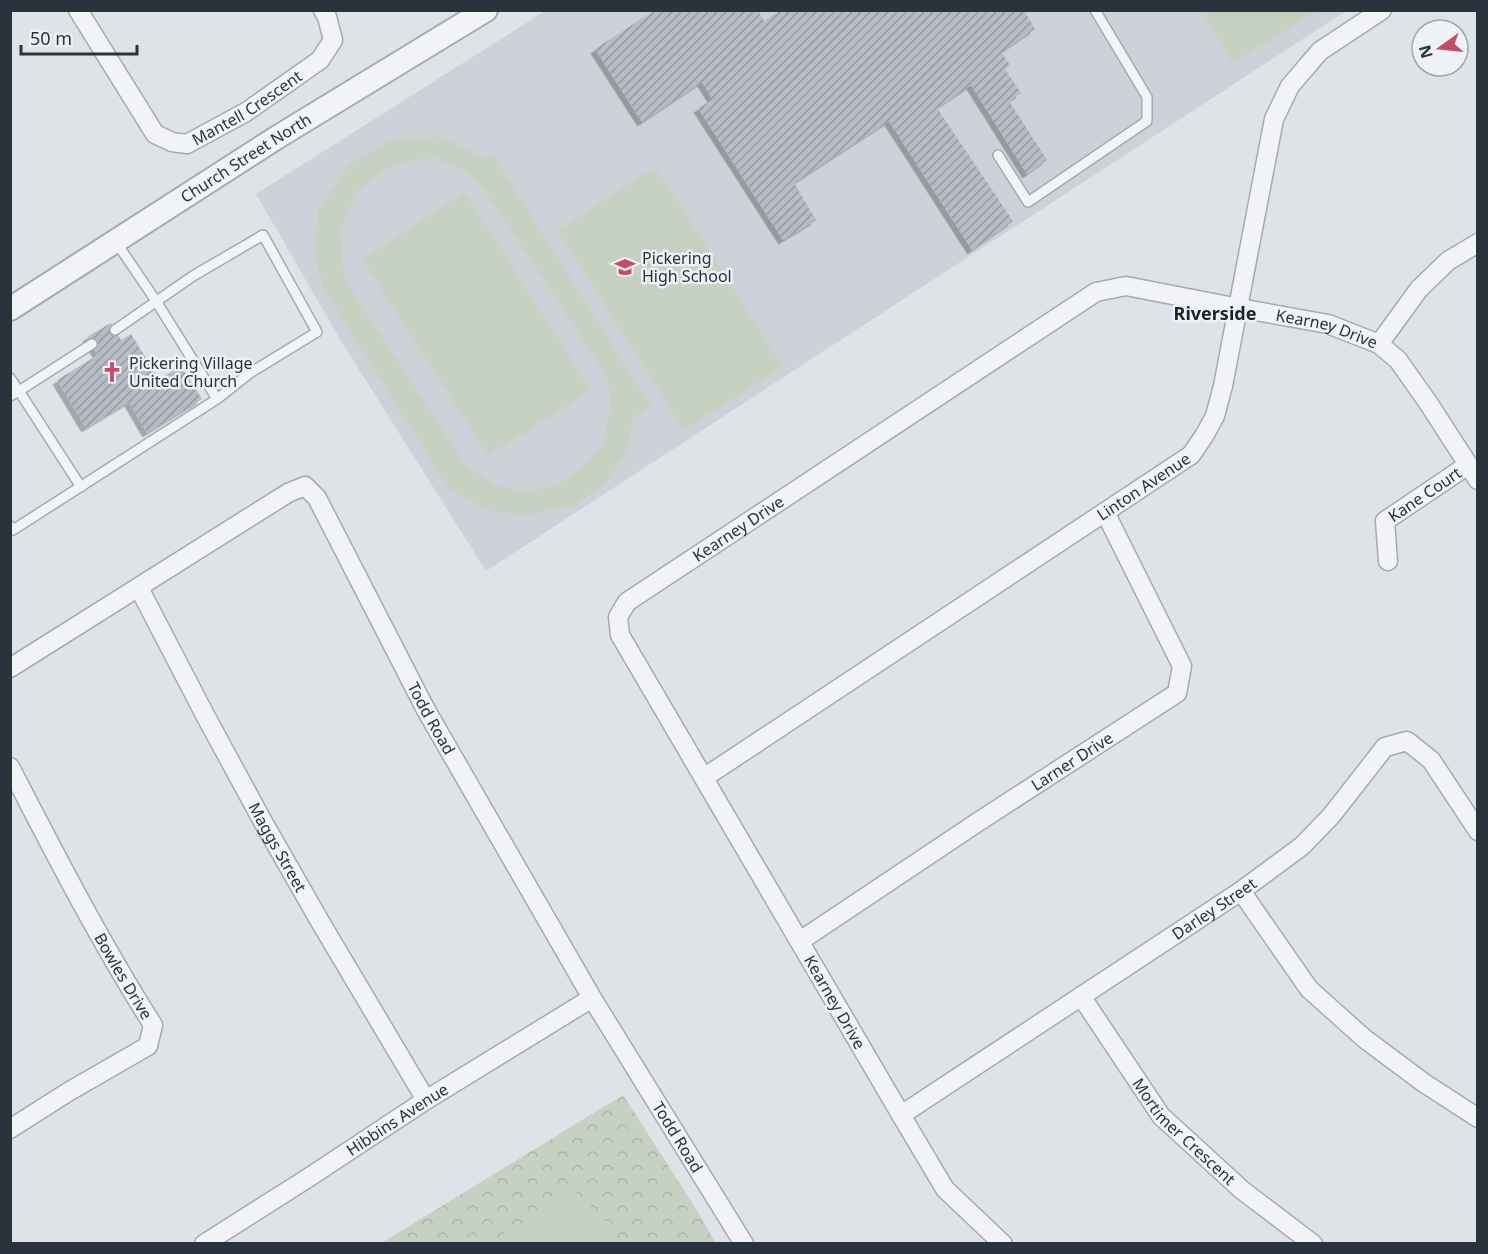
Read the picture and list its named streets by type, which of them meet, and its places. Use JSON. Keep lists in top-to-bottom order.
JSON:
{
  "streets": {
    "street": [
      "Mantell Crescent",
      "Church Street North",
      "Kearney Drive",
      "Linton Avenue",
      "Kane Court",
      "Todd Road",
      "Larner Drive",
      "Maggs Street",
      "Darley Street",
      "Bowles Drive",
      "Hibbins Avenue",
      "Mortimer Crescent"
    ]
  },
  "crossings": [
    ["Kearney Drive", "Linton Avenue"],
    ["Kearney Drive", "Kane Court"],
    ["Kearney Drive", "Larner Drive"],
    ["Kearney Drive", "Darley Street"],
    ["Linton Avenue", "Larner Drive"],
    ["Todd Road", "Maggs Street"],
    ["Todd Road", "Hibbins Avenue"],
    ["Maggs Street", "Hibbins Avenue"],
    ["Darley Street", "Mortimer Crescent"]
  ],
  "districts": ["Riverside"],
  "places": {
    "school or university": ["Pickering High School"],
    "church": ["Pickering Village United Church"]
  },
  "scale_bar": "50 m",
  "north": "left"
}
